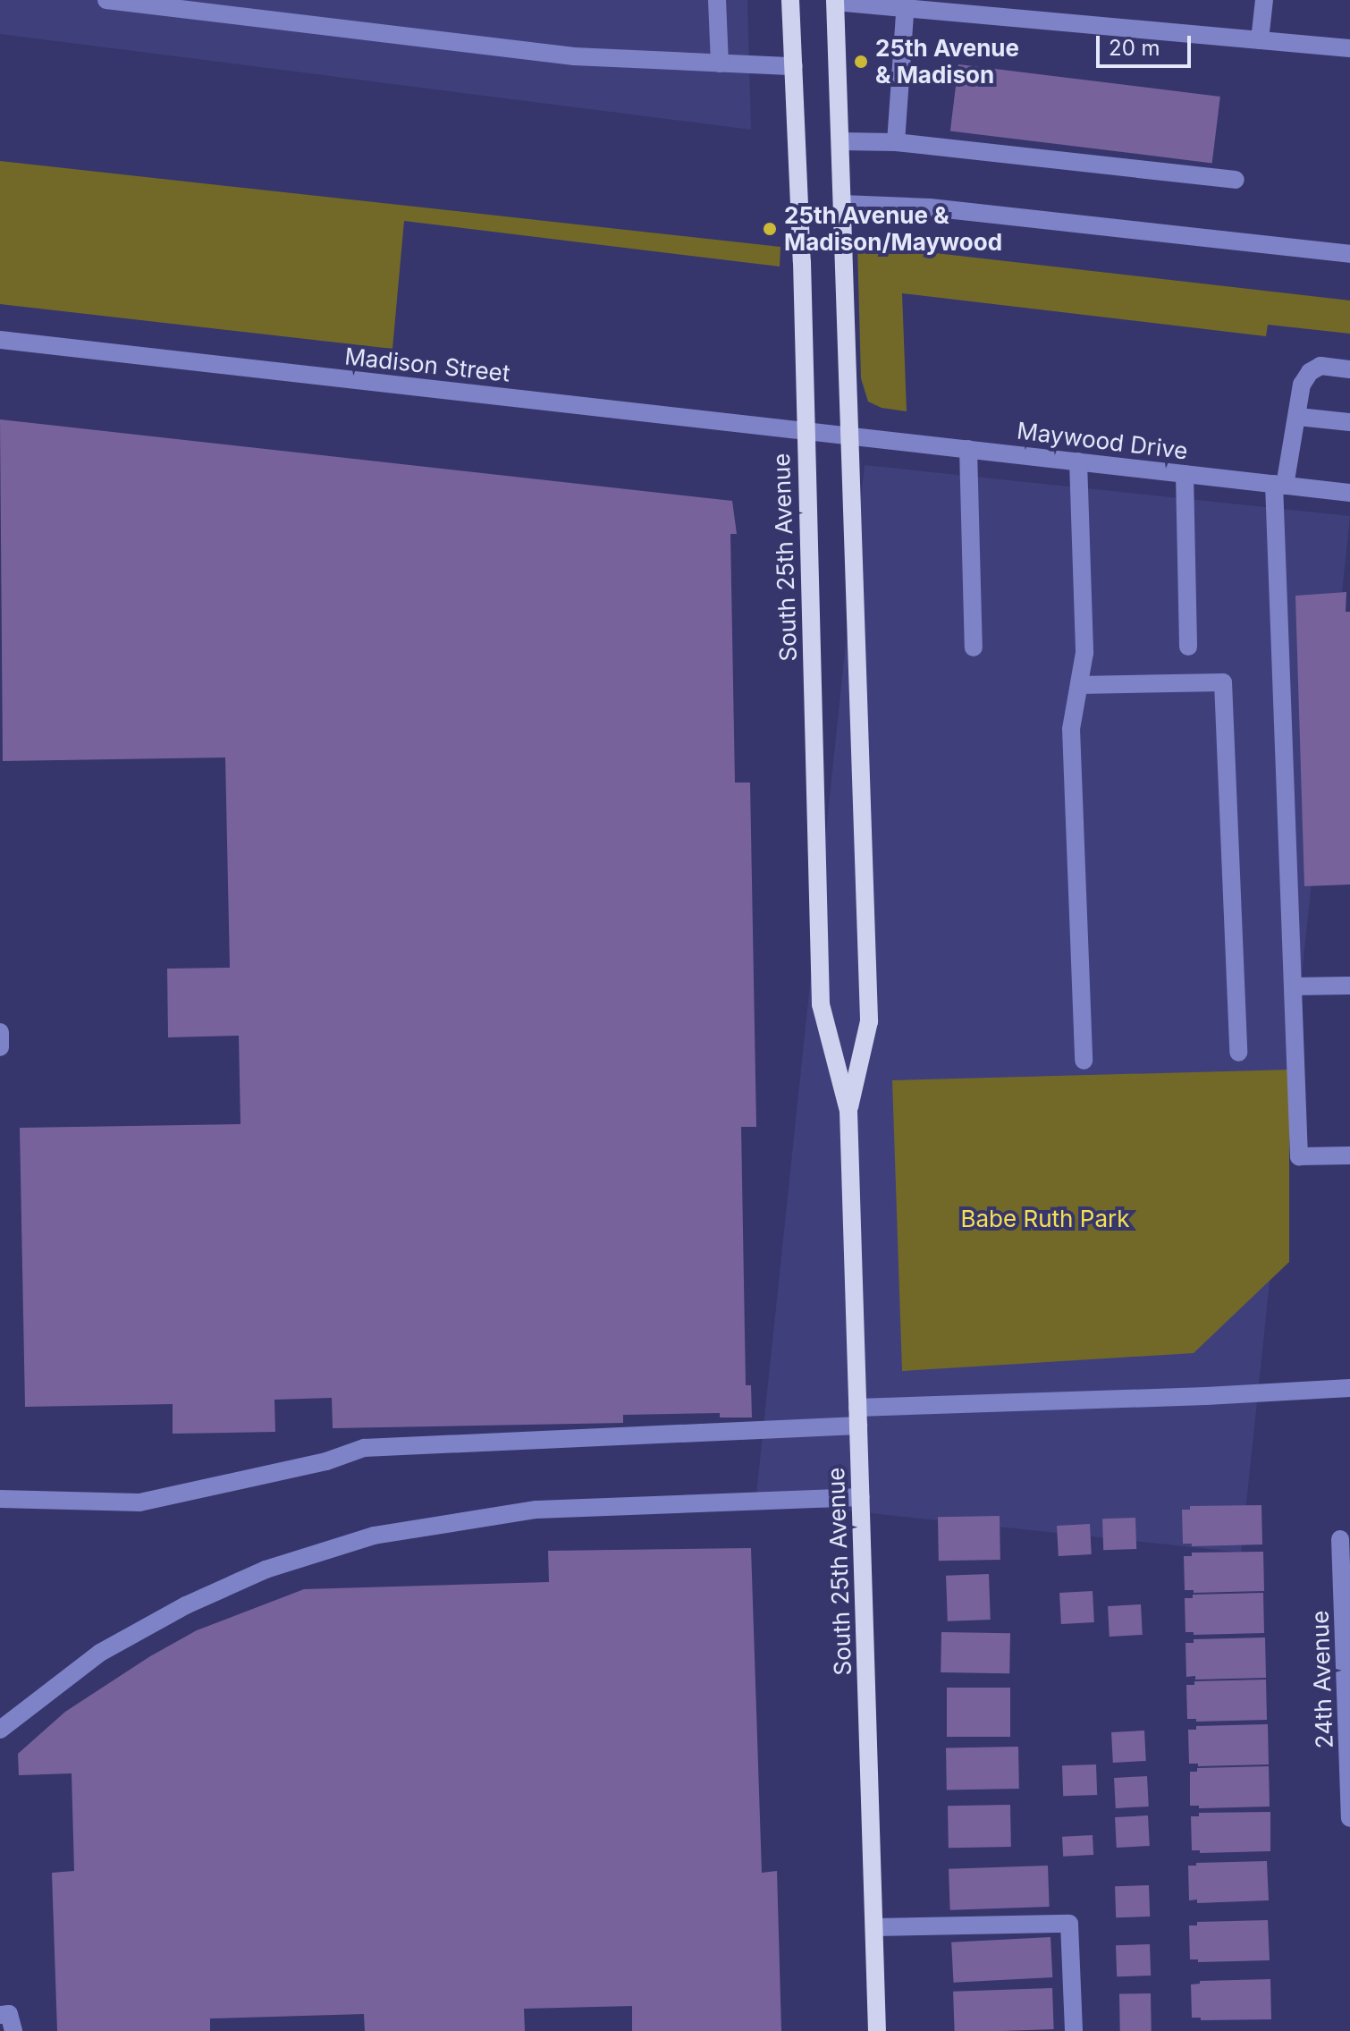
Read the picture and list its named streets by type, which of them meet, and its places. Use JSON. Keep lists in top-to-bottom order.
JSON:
{
  "streets": {
    "main road": ["South 25th Avenue"],
    "street": ["Madison Street", "Maywood Drive", "24th Avenue"]
  },
  "crossings": [
    ["Madison Street", "Maywood Drive"],
    ["Madison Street", "South 25th Avenue"],
    ["Maywood Drive", "South 25th Avenue"]
  ],
  "parks": ["Babe Ruth Park"],
  "places": ["25th Avenue & Madison", "25th Avenue & Madison/Maywood"],
  "scale_bar": "20 m"
}
